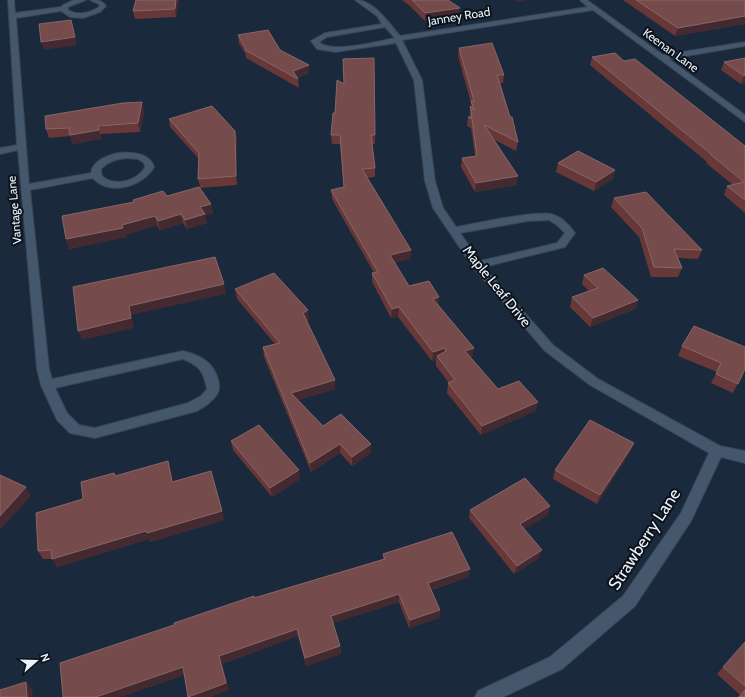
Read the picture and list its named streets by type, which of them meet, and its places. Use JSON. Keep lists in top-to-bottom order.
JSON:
{
  "streets": {
    "street": [
      "Janney Road",
      "Keenan Lane",
      "Vantage Lane",
      "Maple Leaf Drive",
      "Strawberry Lane"
    ]
  },
  "crossings": [
    ["Janney Road", "Keenan Lane"],
    ["Janney Road", "Maple Leaf Drive"],
    ["Maple Leaf Drive", "Strawberry Lane"]
  ],
  "north": "right"
}
